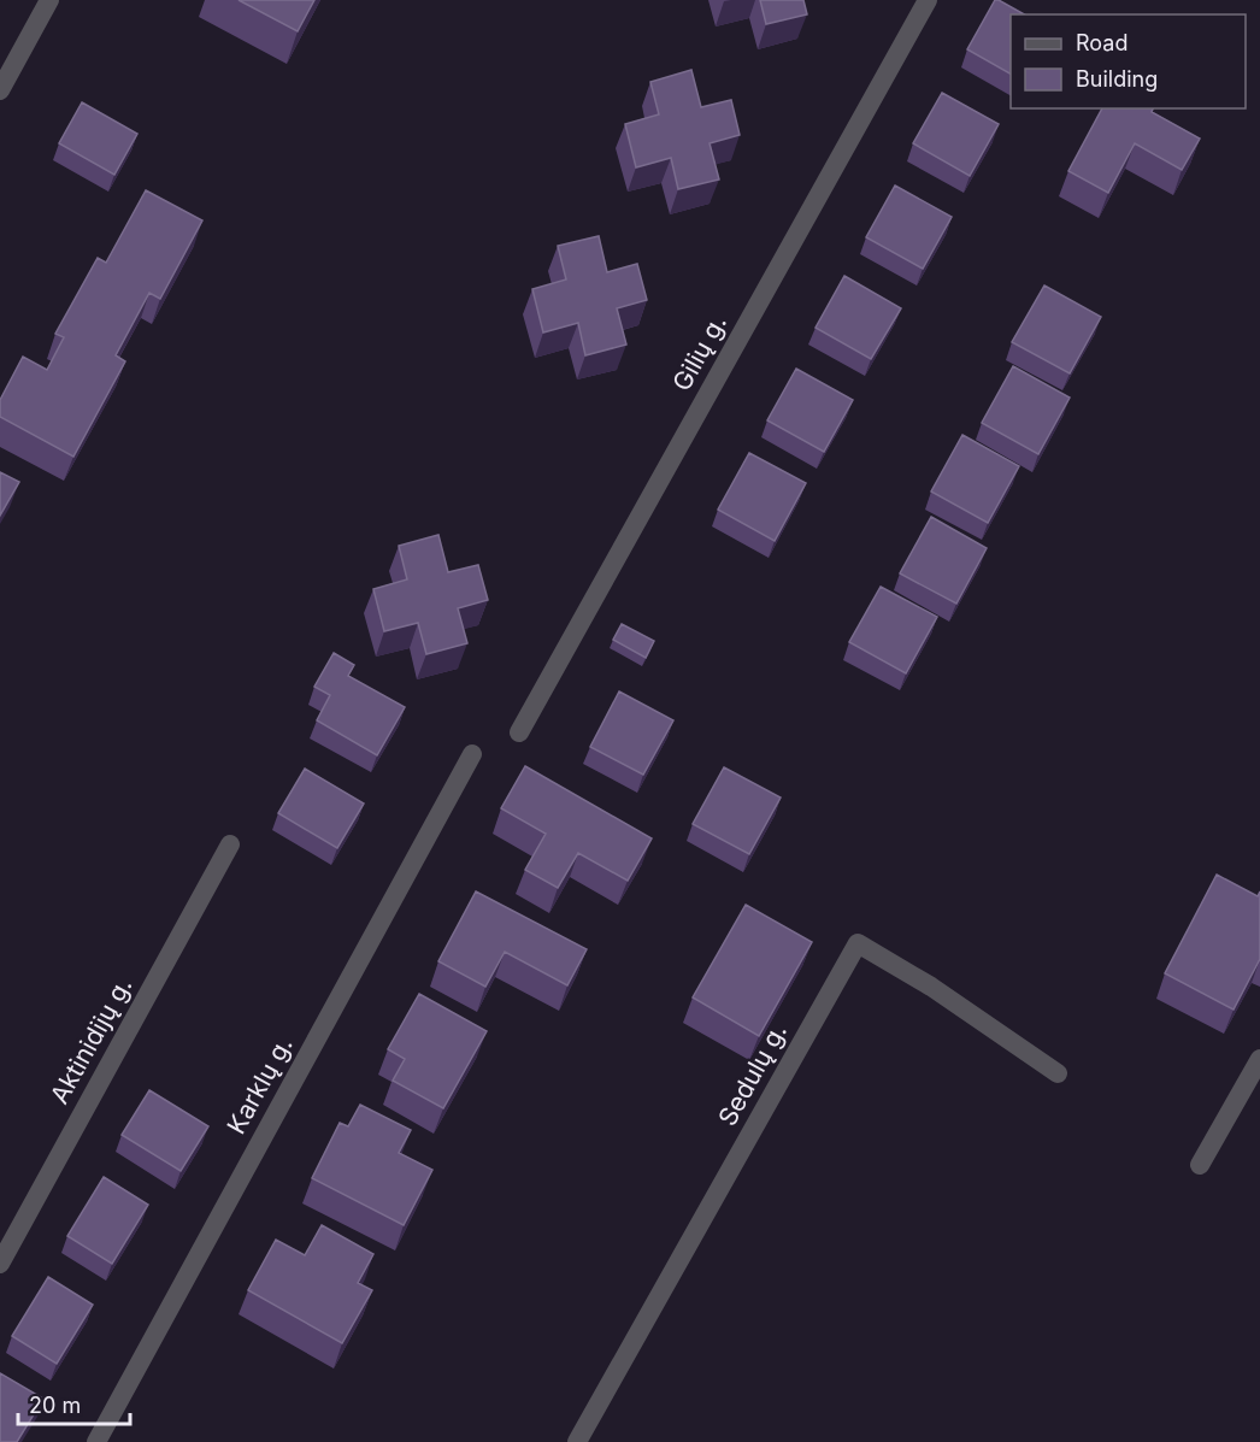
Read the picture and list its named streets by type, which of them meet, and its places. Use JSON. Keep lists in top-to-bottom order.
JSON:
{
  "streets": {
    "street": [
      "Gilių g.",
      "Aktinidijų g.",
      "Sedulų g.",
      "Karklų g."
    ]
  },
  "legend": ["Road", "Building"],
  "scale_bar": "20 m"
}
